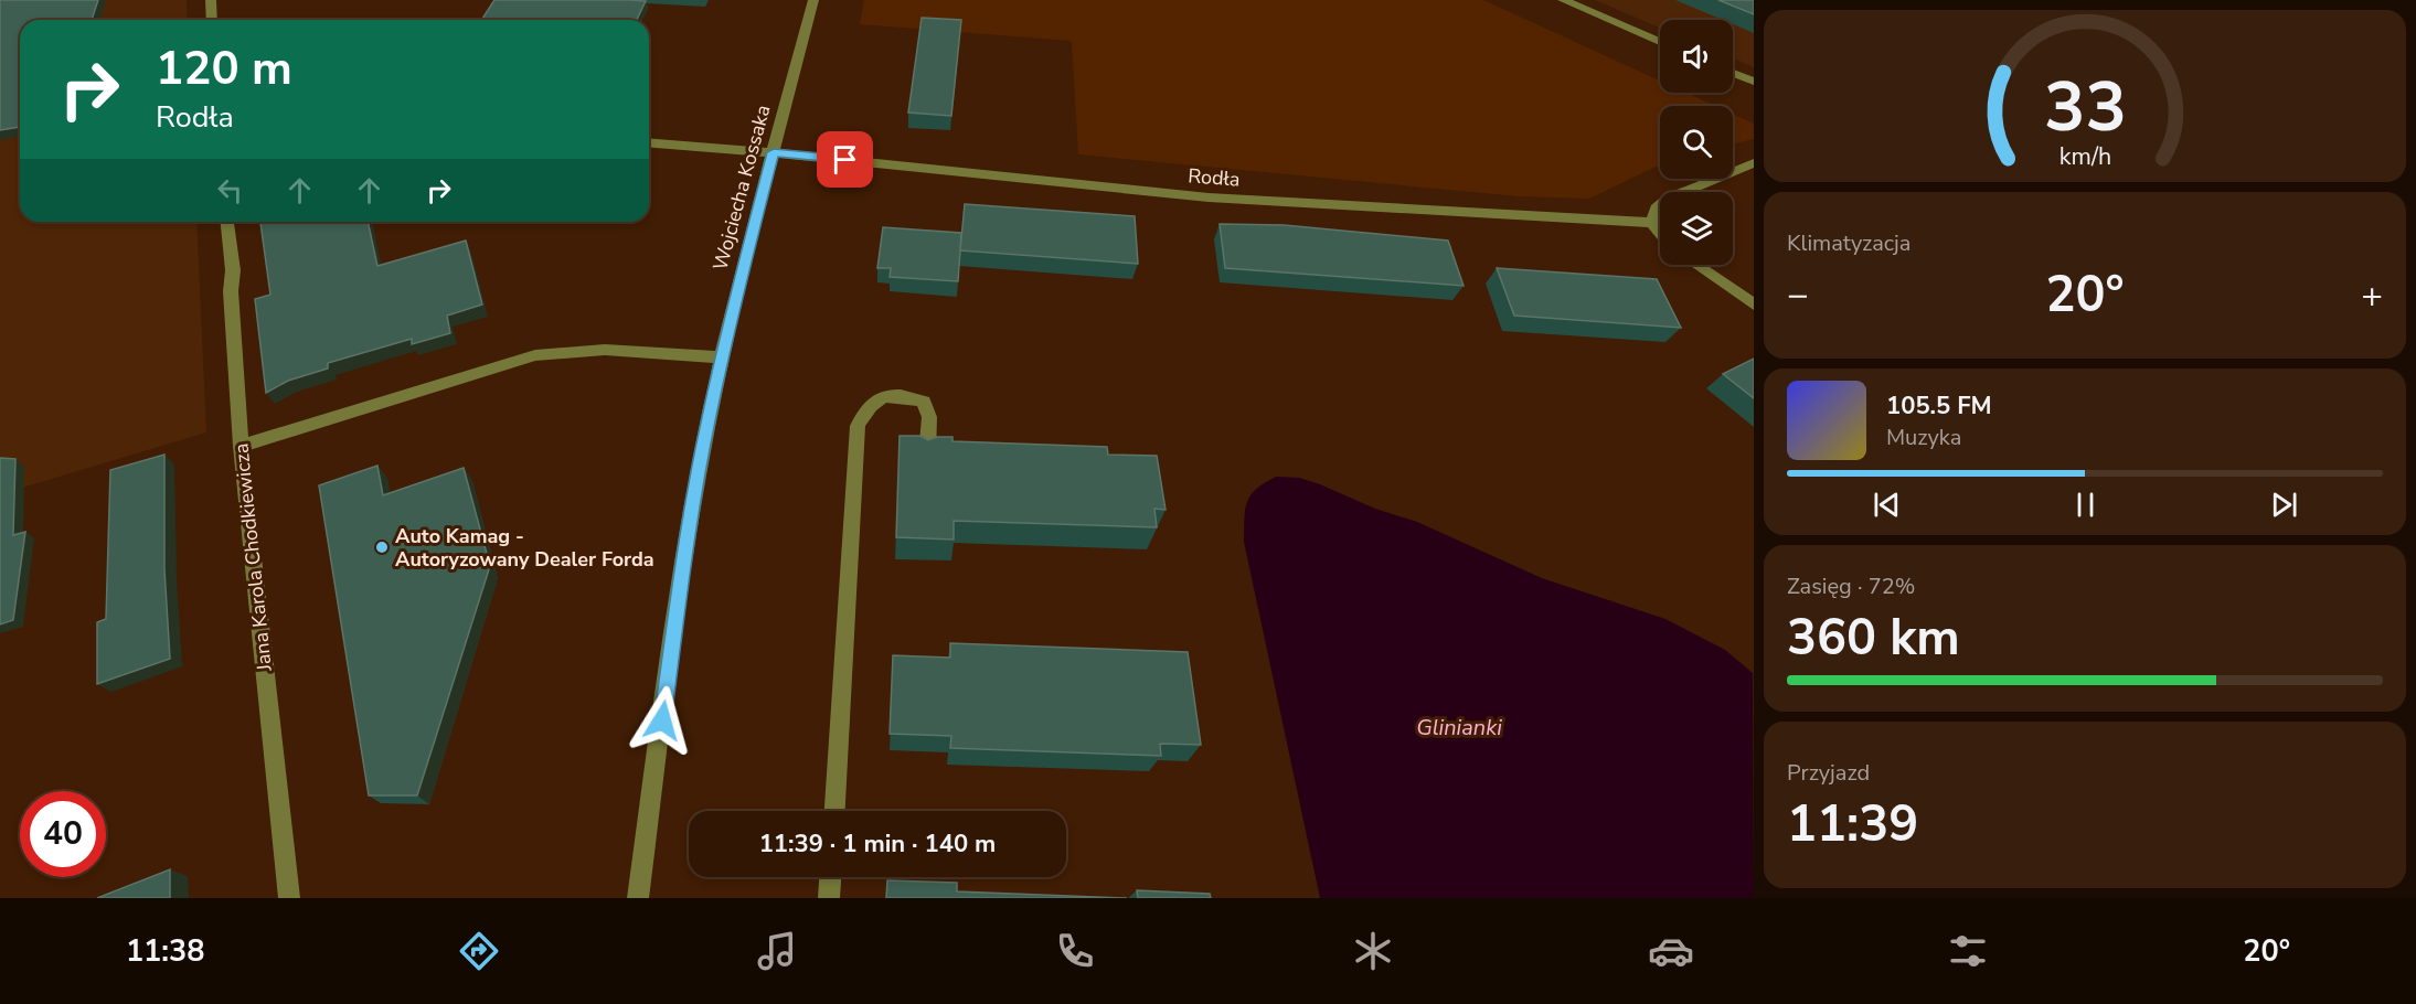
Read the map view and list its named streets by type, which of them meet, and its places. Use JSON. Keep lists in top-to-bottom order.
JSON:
{
  "streets": {
    "street": ["Rodła", "Wojciecha Kossaka", "Jana Karola Chodkiewicza"]
  },
  "crossings": [
    ["Rodła", "Wojciecha Kossaka"]
  ],
  "water": ["Glinianki"],
  "places": ["Auto Kamag - Autoryzowany Dealer Forda"],
  "page": {
    "turn": ["120 m", "Rodła"],
    "tile": [
      "Klimatyzacja",
      ["Zasięg · 72%", "360 km"],
      ["Przyjazd", "11:39"]
    ],
    "heat": ["−", "20°", "+"],
    "song": ["105.5 FM", "Muzyka"],
    "limit": "40",
    "trip": "11:39 · 1 min · 140 m",
    "tabs": ["11:38", "20°"],
    "gauge": ["33", "km/h"]
  }
}
